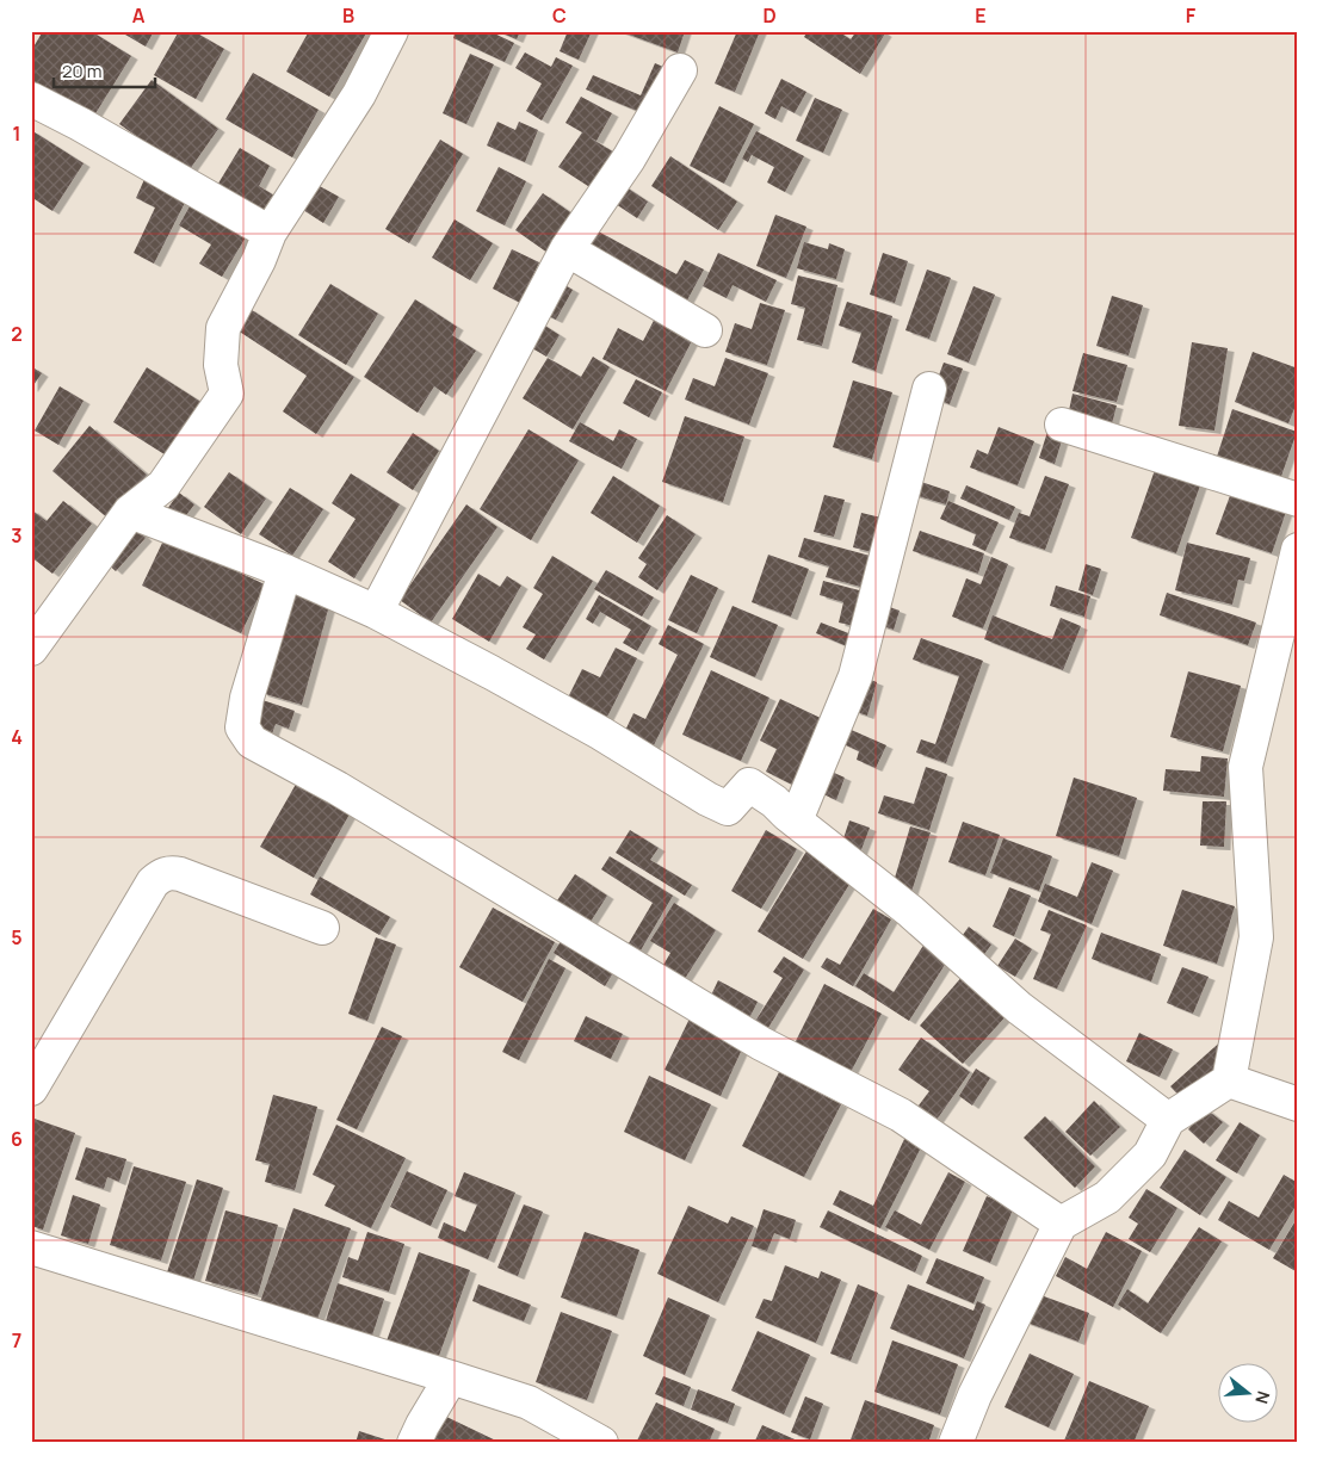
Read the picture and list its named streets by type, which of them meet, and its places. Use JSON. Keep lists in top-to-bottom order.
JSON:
{
  "scale_bar": "20 m",
  "north": "right",
  "grid": {
    "columns": [
      "A",
      "B",
      "C",
      "D",
      "E",
      "F"
    ],
    "rows": [
      "1",
      "2",
      "3",
      "4",
      "5",
      "6",
      "7"
    ]
  }
}
